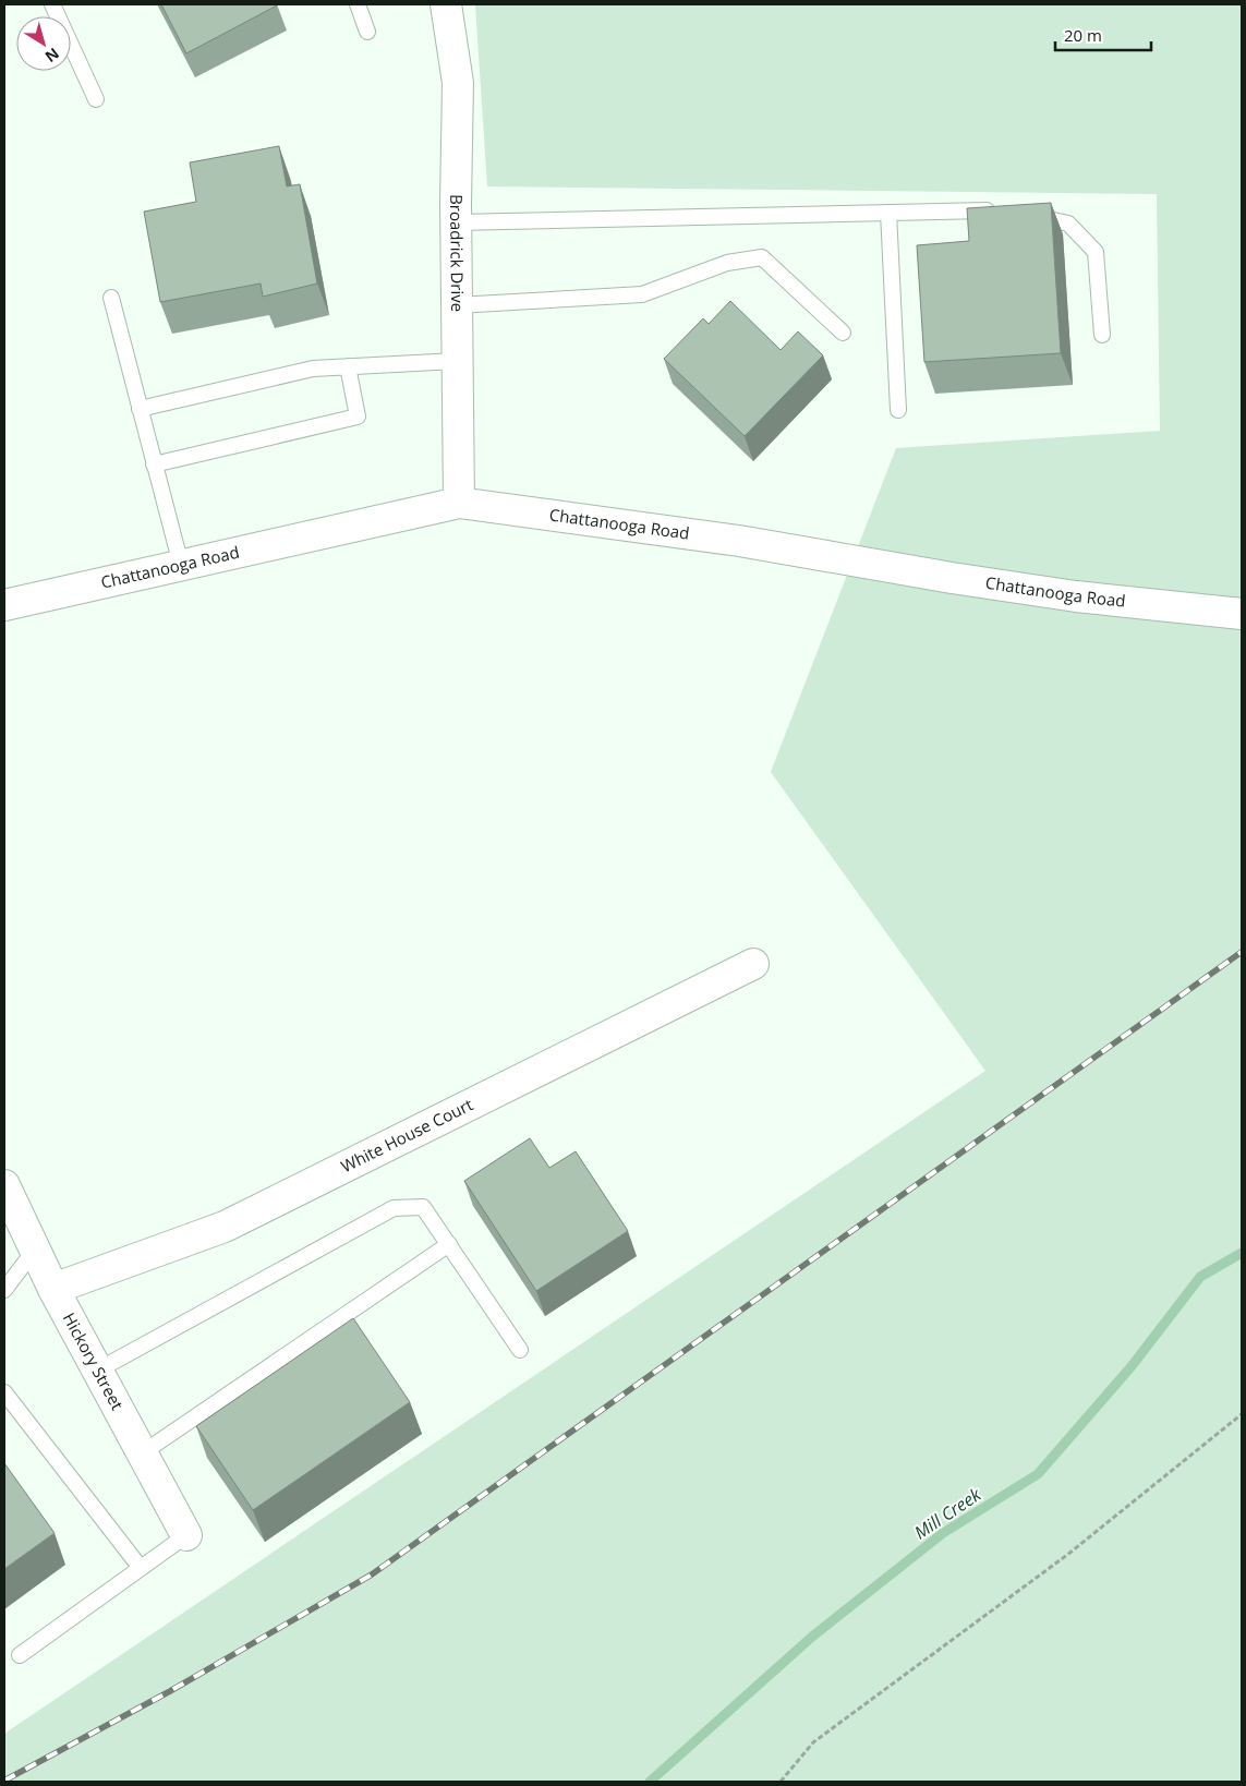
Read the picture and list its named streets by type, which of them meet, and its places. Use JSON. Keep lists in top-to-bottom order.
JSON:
{
  "streets": {
    "street": [
      "Broadrick Drive",
      "Chattanooga Road",
      "White House Court",
      "Hickory Street"
    ]
  },
  "crossings": [
    ["Broadrick Drive", "Chattanooga Road"],
    ["White House Court", "Hickory Street"]
  ],
  "water": ["Mill Creek"],
  "scale_bar": "20 m",
  "north": "bottom right"
}
